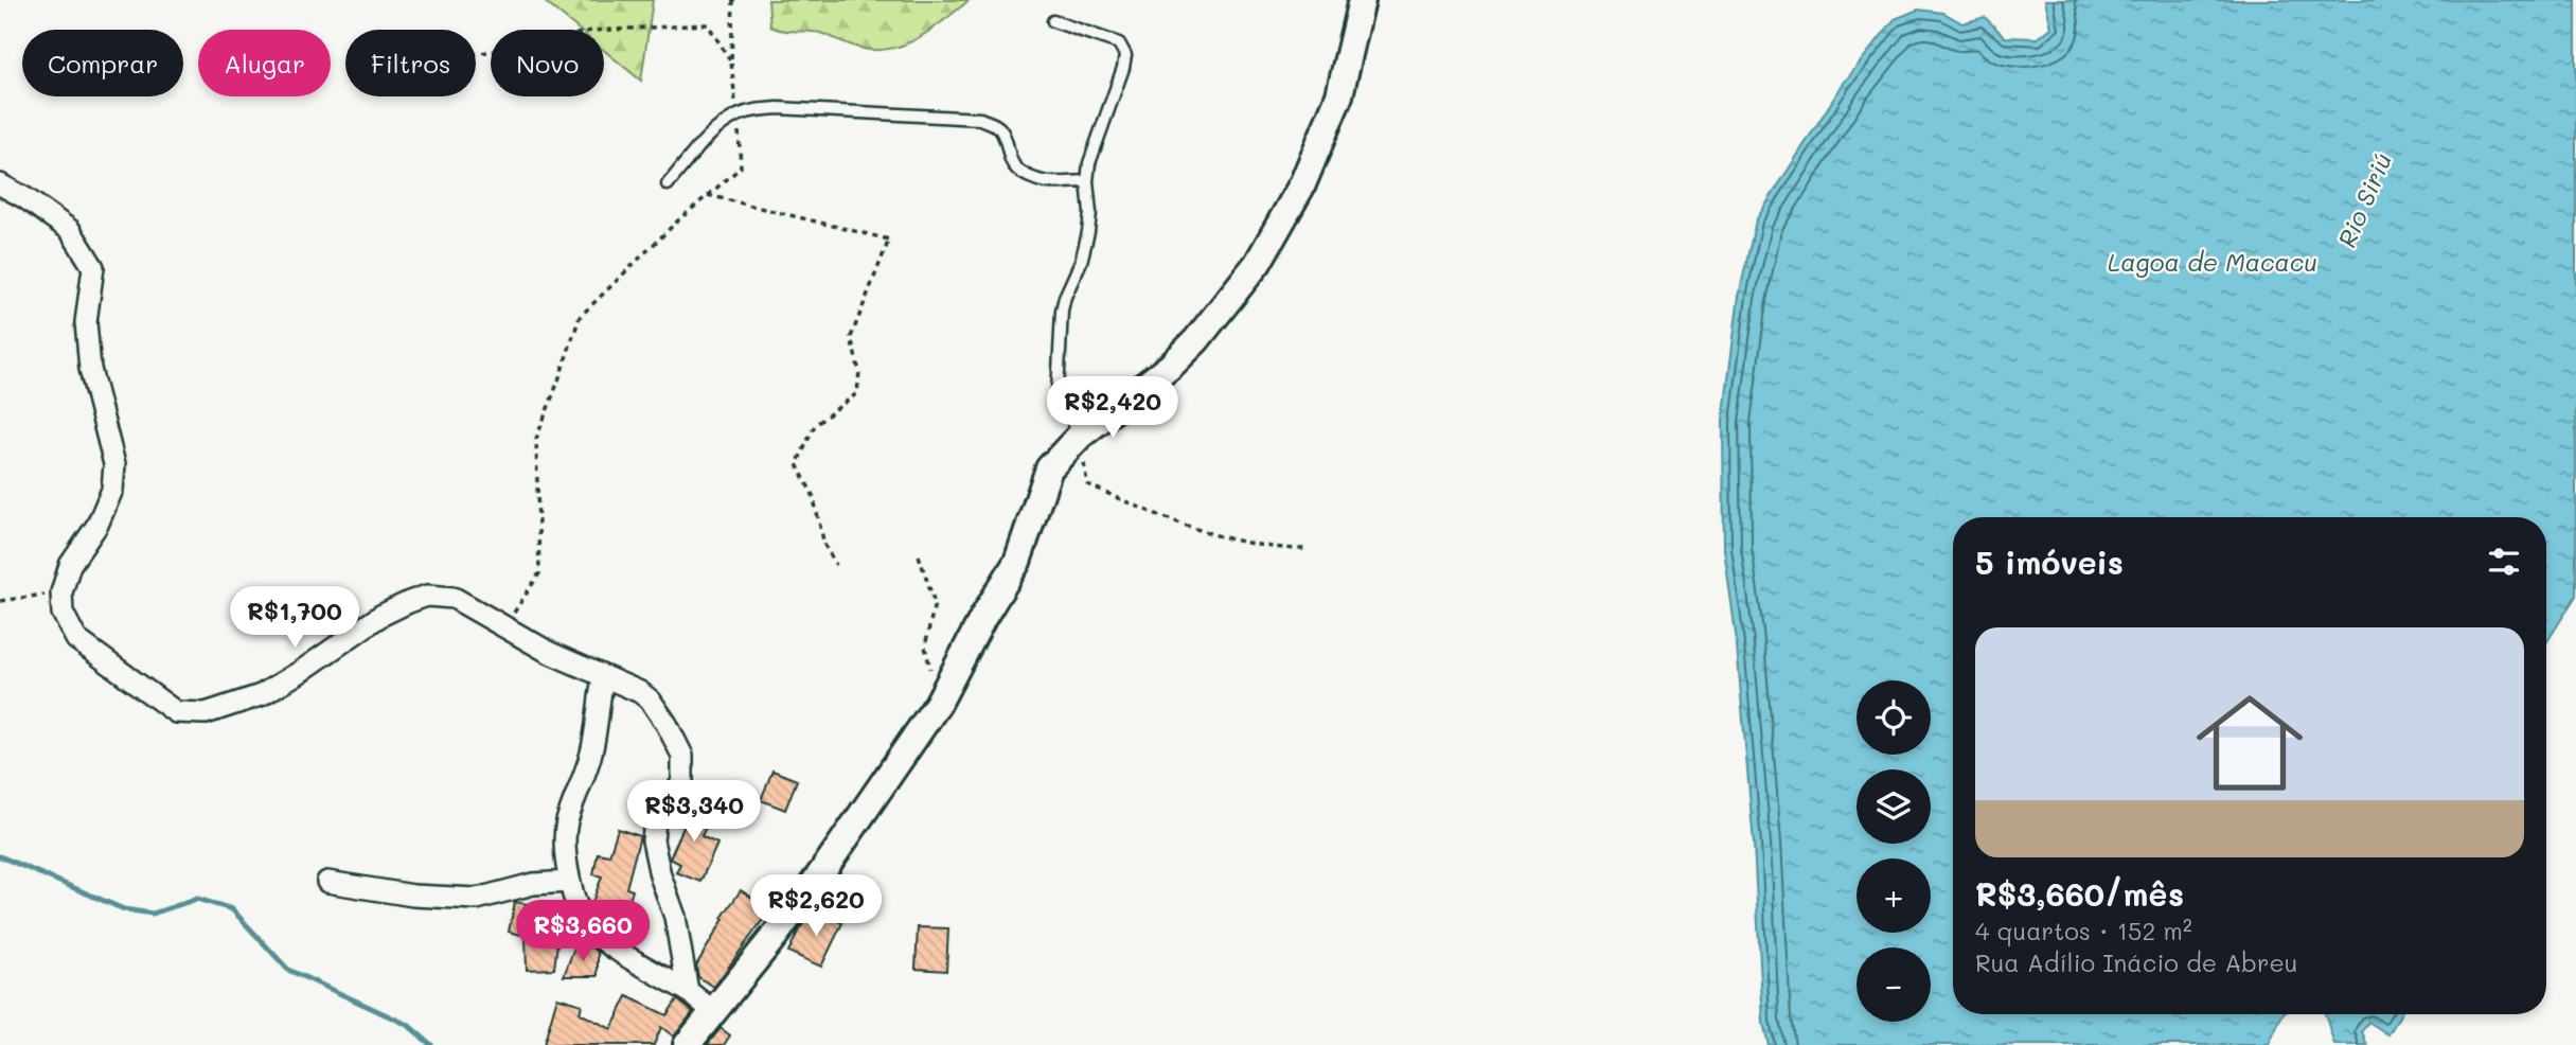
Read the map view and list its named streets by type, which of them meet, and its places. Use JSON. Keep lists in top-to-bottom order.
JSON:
{
  "water": ["Rio Siriú", "Lagoa de Macacu"],
  "page": {
    "chip": [
      "Comprar",
      "Alugar",
      "Filtros",
      "Novo"
    ],
    "price": [
      "R$2,420",
      "R$1,700",
      "R$3,340",
      "R$2,620",
      "R$3,660"
    ],
    "heading": "5 imóveis",
    "list": [
      {
        "name": "R$3,660/mês",
        "note": "4 quartos · 152 m² · Rua Adílio Inácio de Abreu"
      }
    ],
    "map_buttons": ["+", "−"]
  }
}
